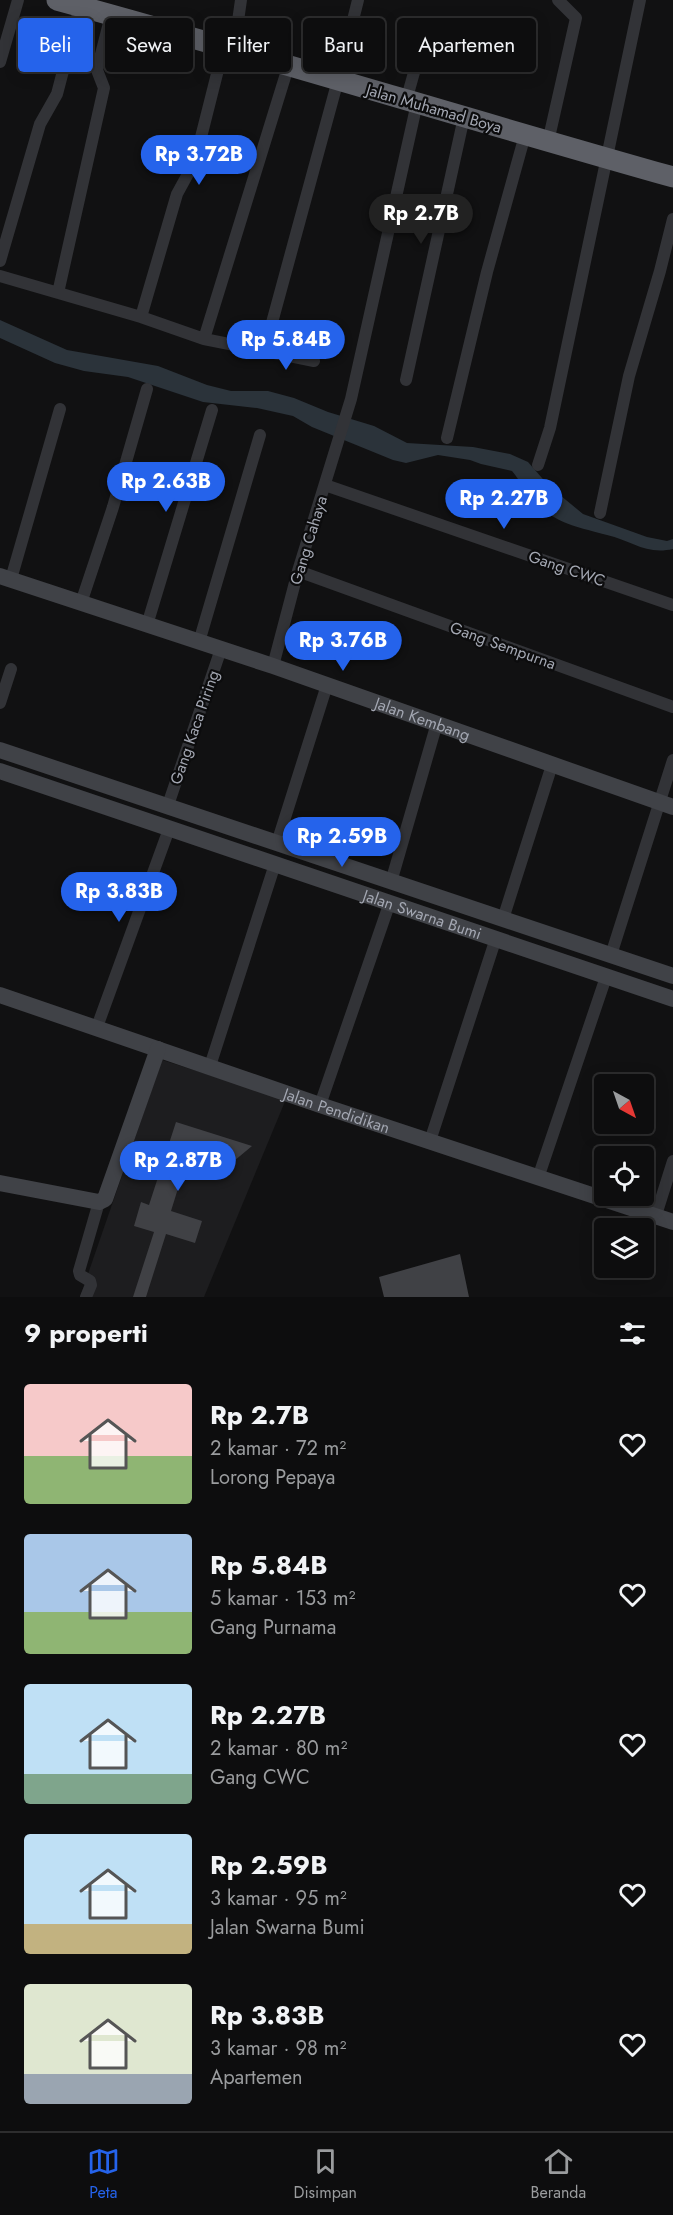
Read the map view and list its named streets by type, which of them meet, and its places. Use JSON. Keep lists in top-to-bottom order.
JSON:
{
  "streets": {
    "highway": ["Jalan Muhamad Boya"],
    "street": [
      "Gang Cahaya",
      "Gang CWC",
      "Gang Sempurna",
      "Jalan Kembang",
      "Gang Kaca Piring",
      "Jalan Swarna Bumi",
      "Jalan Pendidikan"
    ]
  },
  "crossings": [
    ["Jalan Muhamad Boya", "Gang Cahaya"],
    ["Gang Cahaya", "Gang CWC"],
    ["Gang Cahaya", "Gang Sempurna"],
    ["Gang Cahaya", "Jalan Kembang"],
    ["Jalan Kembang", "Gang Kaca Piring"],
    ["Gang Kaca Piring", "Jalan Swarna Bumi"]
  ],
  "north": "bottom right",
  "page": {
    "chip": [
      "Beli",
      "Sewa",
      "Filter",
      "Baru",
      "Apartemen"
    ],
    "price": [
      "Rp 3.72B",
      "Rp 2.7B",
      "Rp 5.84B",
      "Rp 2.63B",
      "Rp 2.27B",
      "Rp 3.76B",
      "Rp 2.59B",
      "Rp 3.83B",
      "Rp 2.87B"
    ],
    "heading": "9 properti",
    "list": [
      {
        "name": "Rp 2.7B",
        "note": "2 kamar · 72 m² · Lorong Pepaya"
      },
      {
        "name": "Rp 5.84B",
        "note": "5 kamar · 153 m² · Gang Purnama"
      },
      {
        "name": "Rp 2.27B",
        "note": "2 kamar · 80 m² · Gang CWC"
      },
      {
        "name": "Rp 2.59B",
        "note": "3 kamar · 95 m² · Jalan Swarna Bumi"
      },
      {
        "name": "Rp 3.83B",
        "note": "3 kamar · 98 m² · Apartemen"
      }
    ],
    "tabs": ["Peta", "Disimpan", "Beranda"]
  }
}
